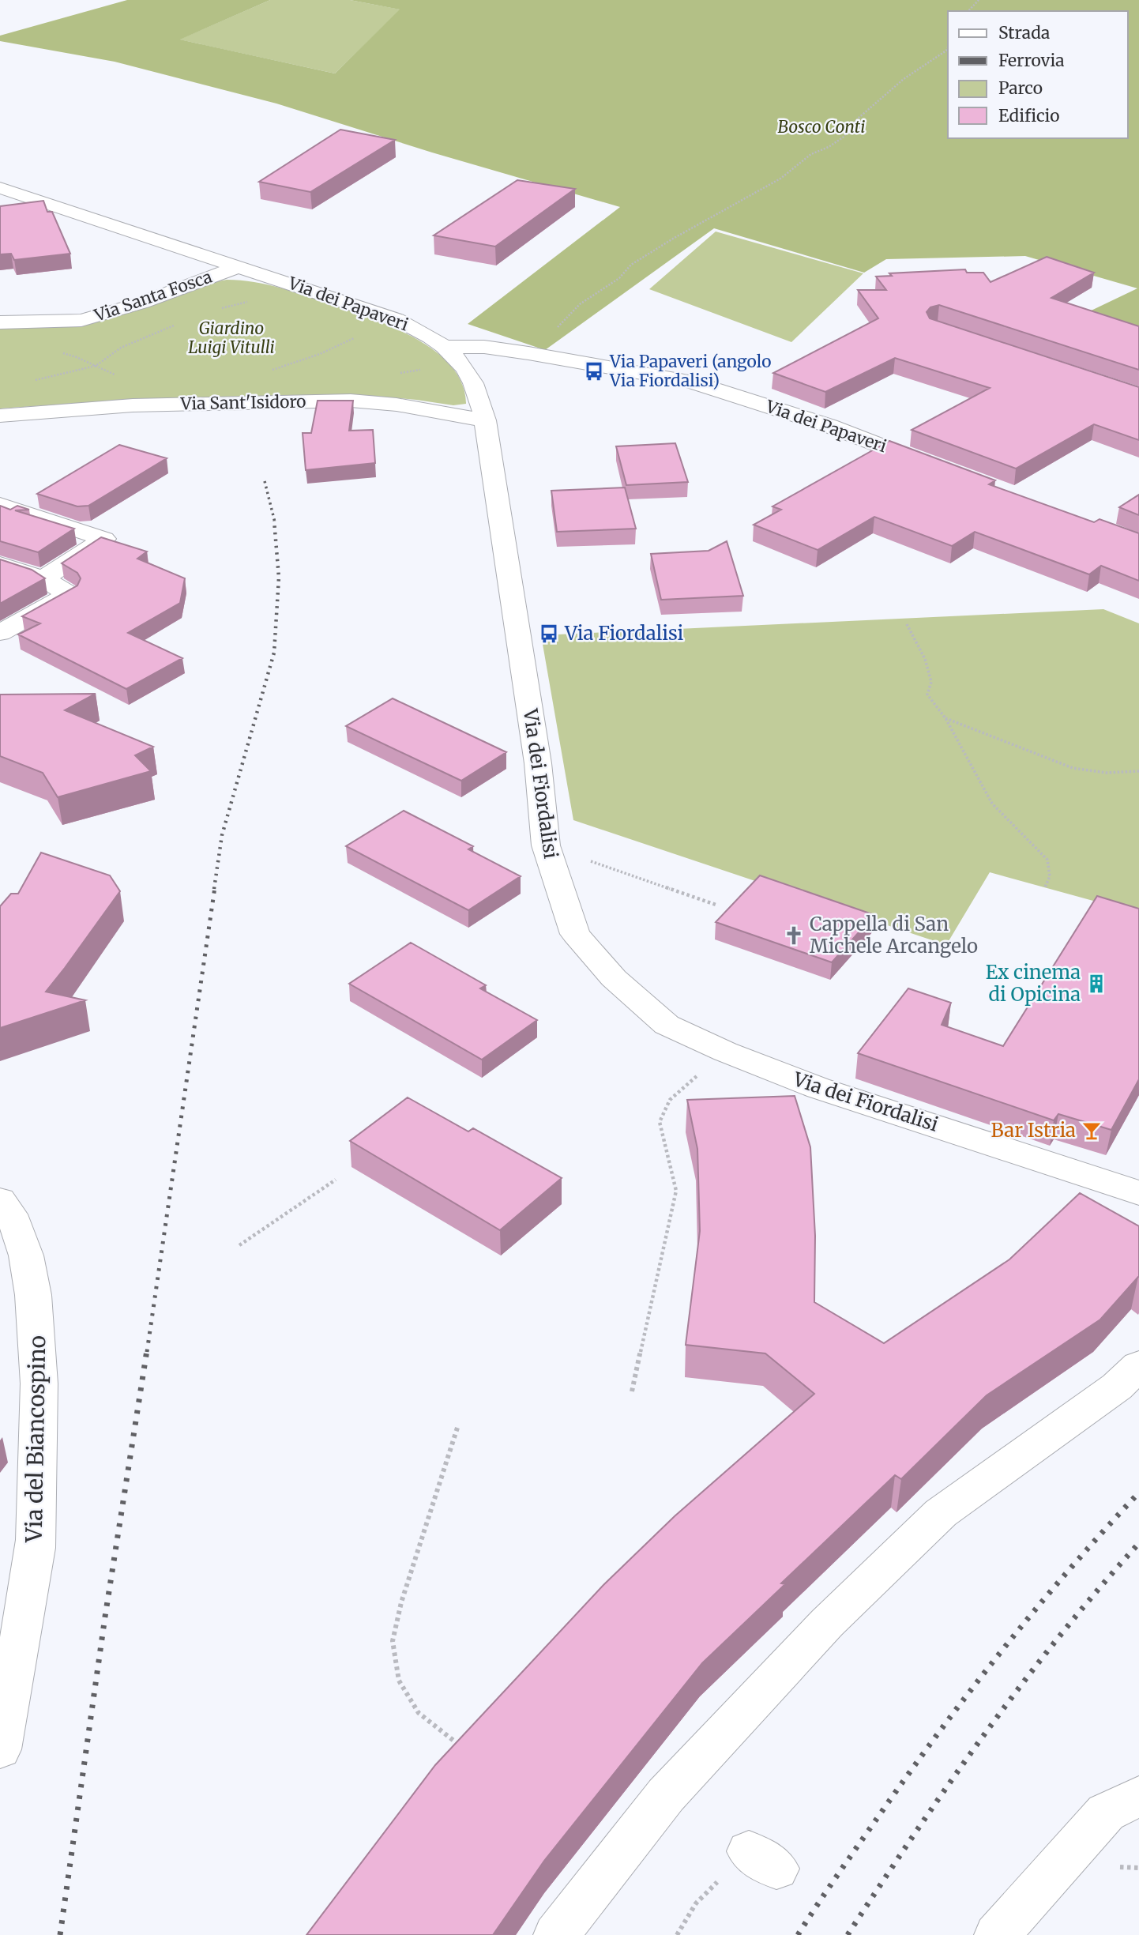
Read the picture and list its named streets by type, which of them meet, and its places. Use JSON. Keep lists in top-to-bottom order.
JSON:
{
  "streets": {
    "street": [
      "Via Santa Fosca",
      "Via dei Papaveri",
      "Via Sant'Isidoro",
      "Via dei Fiordalisi",
      "Via del Biancospino"
    ]
  },
  "crossings": [
    ["Via Santa Fosca", "Via dei Papaveri"],
    ["Via dei Papaveri", "Via dei Fiordalisi"],
    ["Via Sant'Isidoro", "Via dei Fiordalisi"]
  ],
  "parks": ["Bosco Conti", "Giardino Luigi Vitulli"],
  "places": {
    "bus stop": ["Via Papaveri (angolo Via Fiordalisi)", "Via Fiordalisi"],
    "church": ["Cappella di San Michele Arcangelo"],
    "building": ["Ex cinema di Opicina"],
    "bar": ["Bar Istria"]
  },
  "legend": [
    "Strada",
    "Ferrovia",
    "Parco",
    "Edificio"
  ]
}
